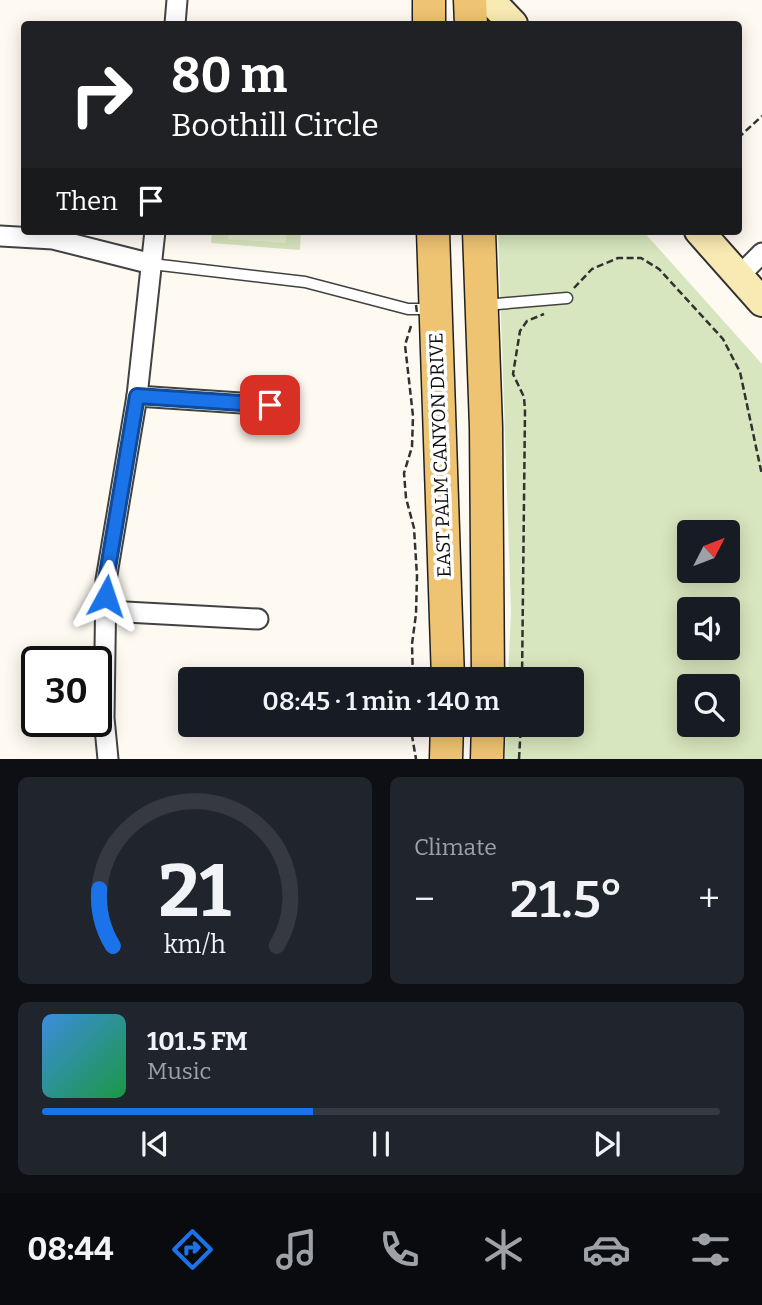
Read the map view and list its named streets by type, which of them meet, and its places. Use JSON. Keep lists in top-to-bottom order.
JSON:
{
  "streets": {
    "main road": ["EAST PALM CANYON DRIVE"]
  },
  "north": "top right",
  "page": {
    "turn": ["80 m", "Boothill Circle"],
    "then": "Then",
    "limit": "30",
    "trip": "08:45 · 1 min · 140 m",
    "tile": "Climate",
    "heat": ["−", "21.5°", "+"],
    "song": ["101.5 FM", "Music"],
    "tabs": "08:44",
    "gauge": ["21", "km/h"]
  }
}
